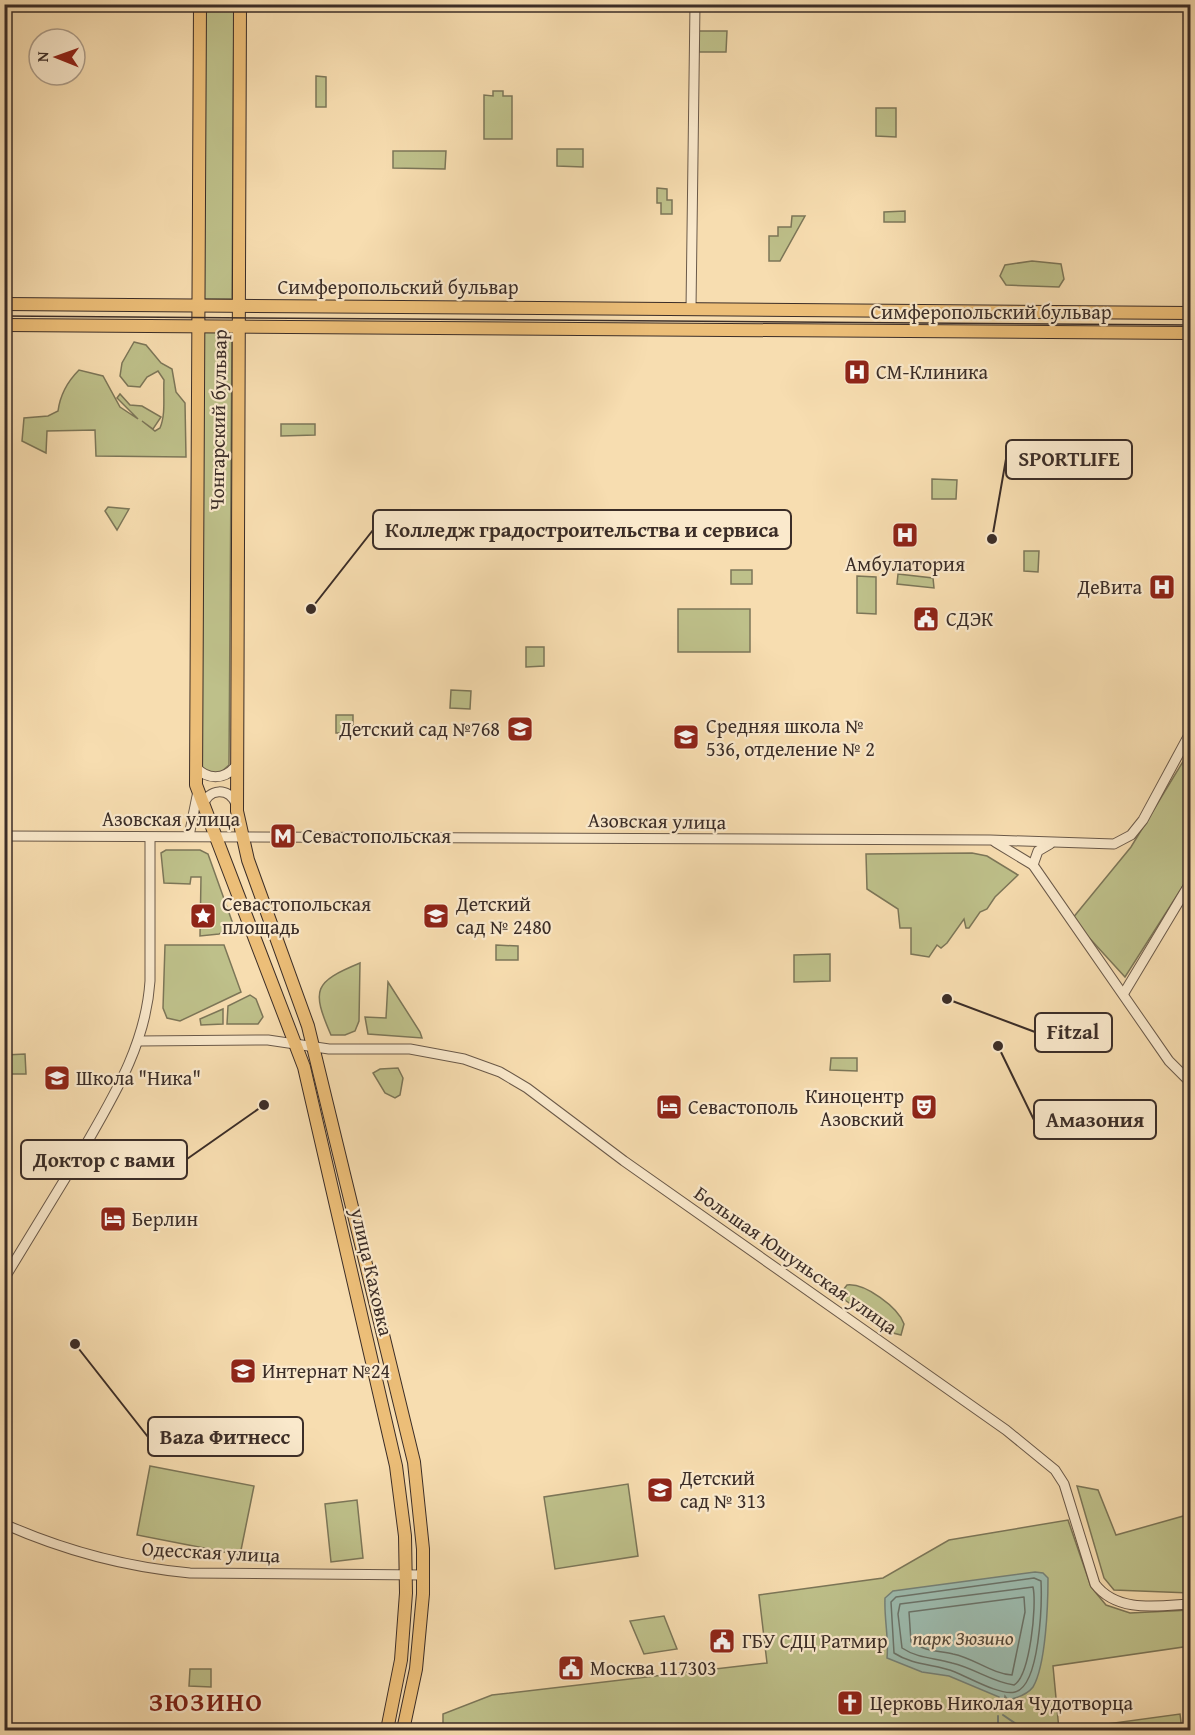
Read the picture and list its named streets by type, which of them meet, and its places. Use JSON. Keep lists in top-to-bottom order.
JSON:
{
  "streets": {
    "main road": ["Симферопольский бульвар", "Чонгарский бульвар", "улица Каховка"],
    "street": ["Азовская улица", "Большая Юшуньская улица", "Одесская улица"]
  },
  "crossings": [
    ["Симферопольский бульвар", "Чонгарский бульвар"],
    ["Чонгарский бульвар", "Азовская улица"],
    ["Чонгарский бульвар", "улица Каховка"],
    ["Азовская улица", "улица Каховка"],
    ["Большая Юшуньская улица", "улица Каховка"],
    ["улица Каховка", "Одесская улица"]
  ],
  "districts": ["ЗЮЗИНО"],
  "parks": ["парк Зюзино"],
  "places": {
    "hospital": ["СМ-Клиника", "Амбулатория", "ДеВита"],
    "other": [
      "SPORTLIFE",
      "Колледж градостроительства и сервиса",
      "Fitzal",
      "Амазония",
      "Доктор с вами",
      "Baza Фитнесс"
    ],
    "public building": ["СДЭК", "ГБУ СДЦ Ратмир", "Москва 117303"],
    "school or university": [
      "Детский сад №768",
      "Средняя школа № 536, отделение № 2",
      "Детский сад № 2480",
      "Школа \"Ника\"",
      "Интернат №24",
      "Детский сад № 313"
    ],
    "metro station": ["Севастопольская"],
    "place": ["Севастопольская площадь"],
    "hotel": ["Севастополь", "Берлин"],
    "theatre": ["Киноцентр Азовский"],
    "church": ["Церковь Николая Чудотворца"]
  },
  "north": "left"
}
